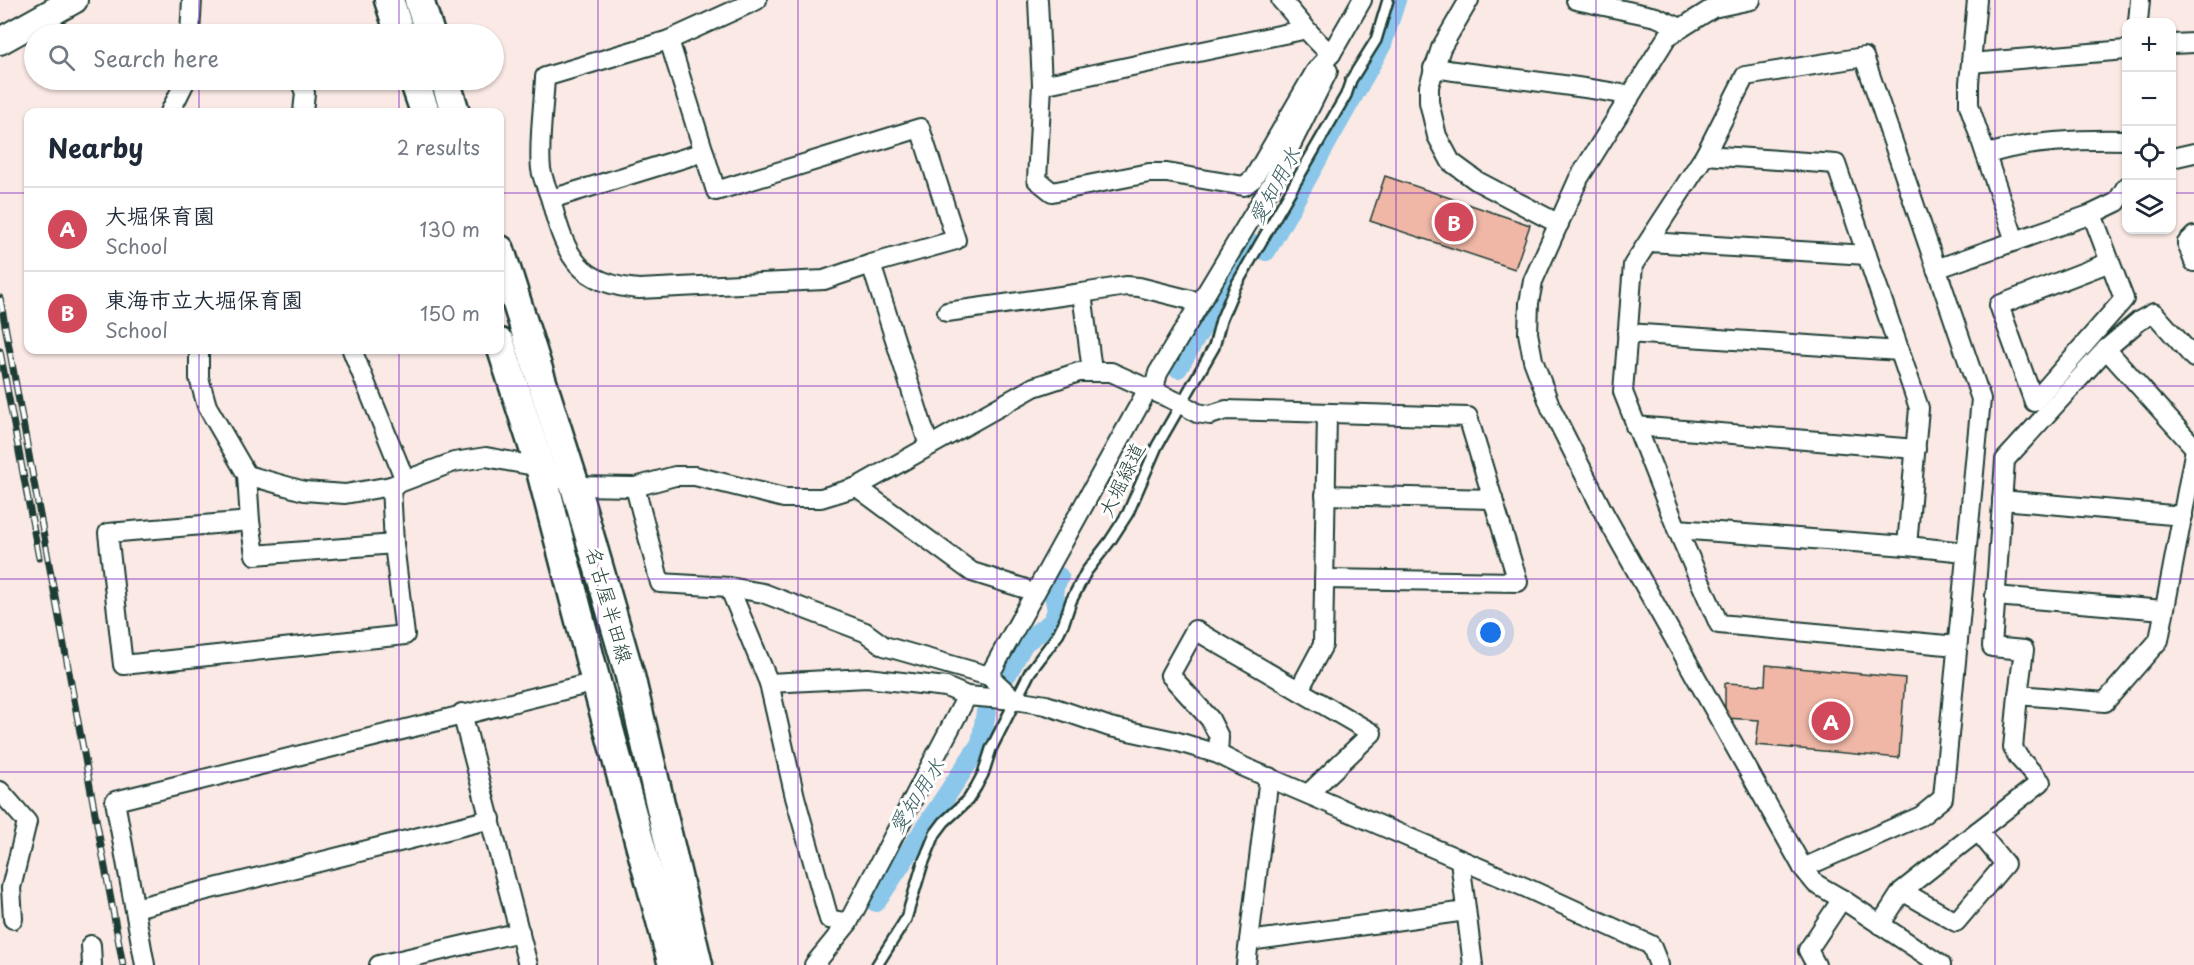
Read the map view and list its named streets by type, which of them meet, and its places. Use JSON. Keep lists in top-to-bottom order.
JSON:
{
  "streets": {
    "main road": ["名古屋半田線"],
    "lane": ["大堀緑道"]
  },
  "water": ["愛知用水"],
  "page": {
    "map_buttons": ["+", "−"],
    "search": "Search here",
    "heading": ["Nearby", "2 results"],
    "list": [
      {
        "mark": "A",
        "name": "大堀保育園",
        "note": "School",
        "value": "130 m"
      },
      {
        "mark": "B",
        "name": "東海市立大堀保育園",
        "note": "School",
        "value": "150 m"
      }
    ],
    "pins": ["B", "A"]
  }
}
